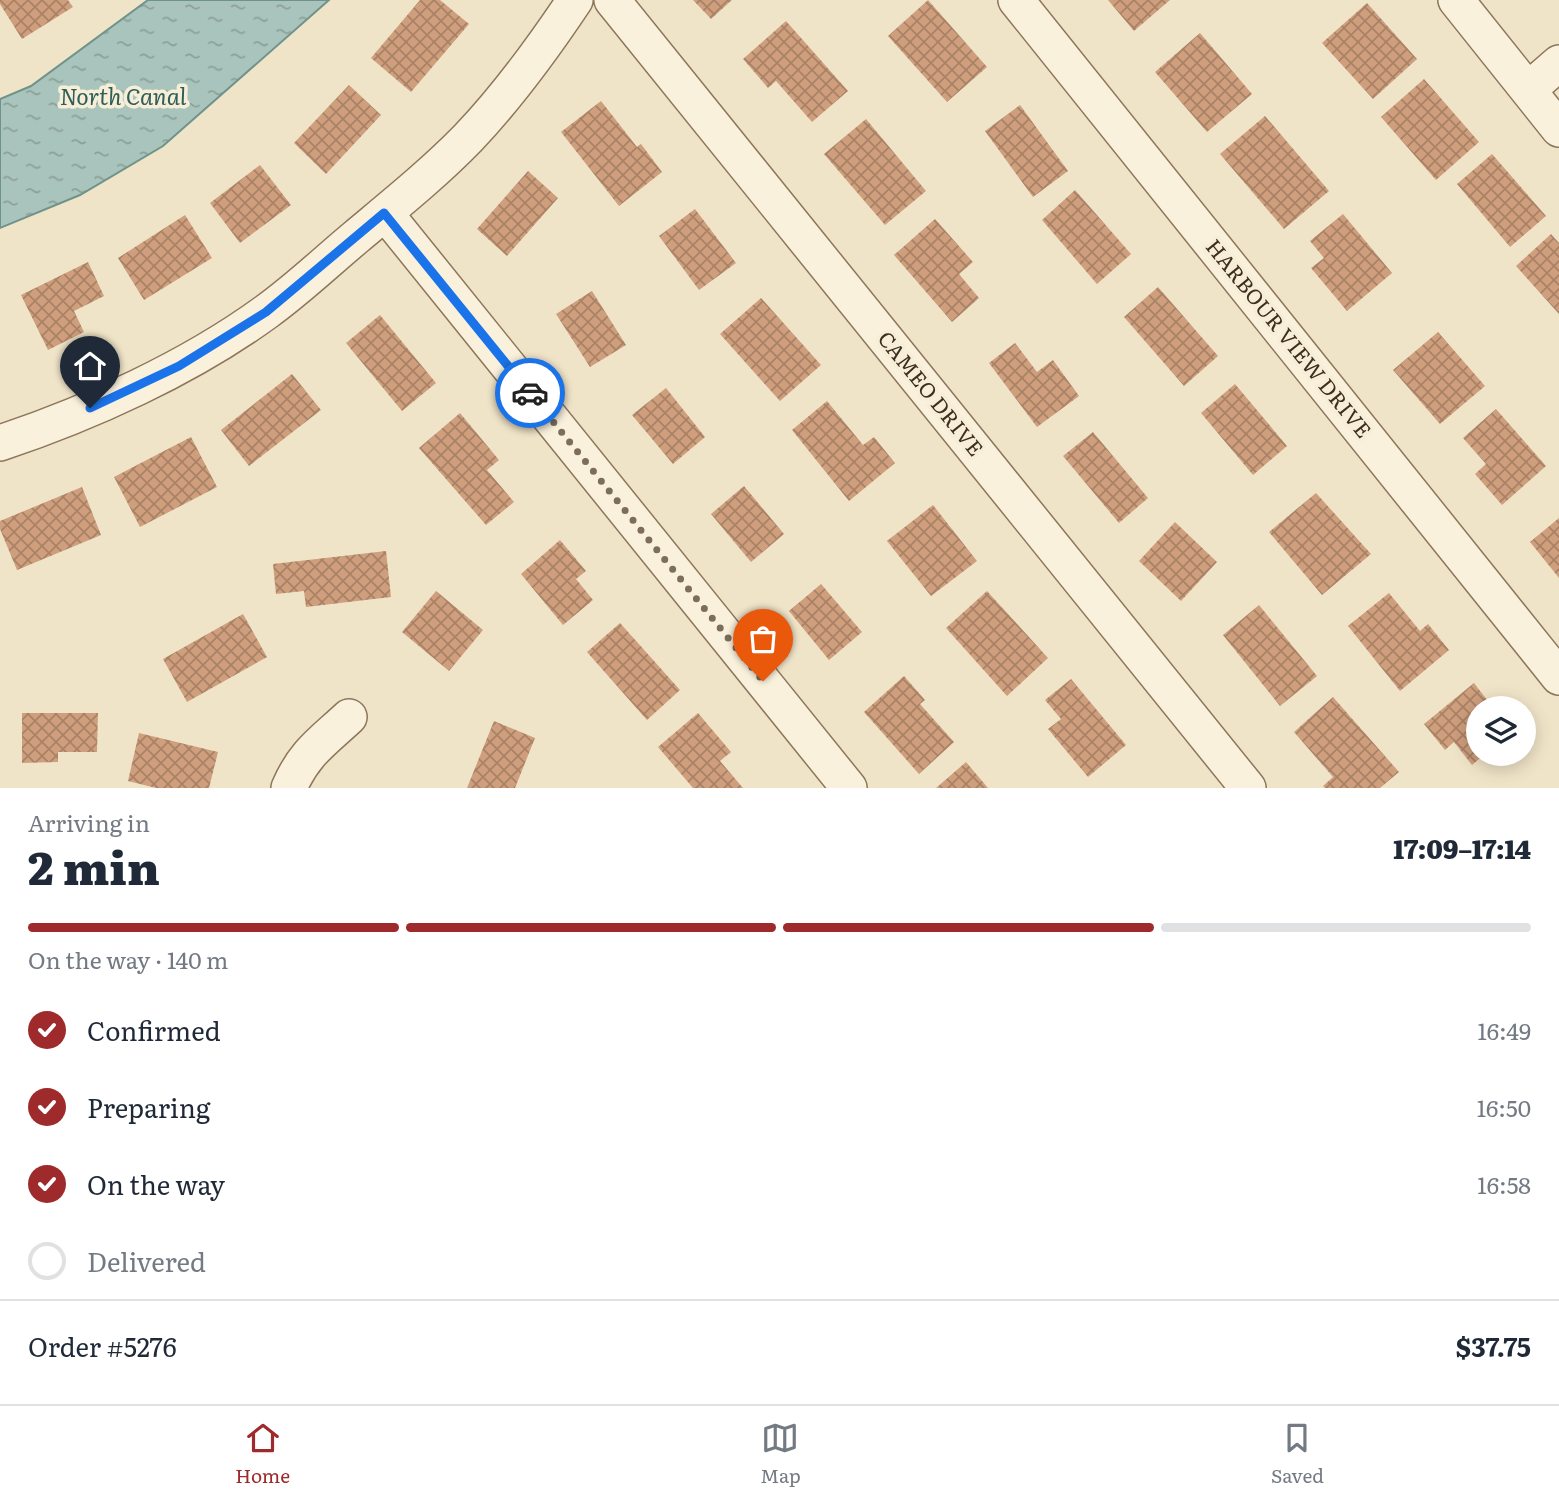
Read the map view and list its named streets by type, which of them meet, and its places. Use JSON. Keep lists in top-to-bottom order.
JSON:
{
  "streets": {
    "street": ["HARBOUR VIEW DRIVE", "CAMEO DRIVE"]
  },
  "water": ["North Canal"],
  "page": {
    "heading": ["2 min", "Arriving in", "17:09–17:14"],
    "panel": ["Order #5276", "$37.75"],
    "bar": "On the way · 140 m",
    "list": [
      ["Confirmed", "16:49"],
      ["Preparing", "16:50"],
      ["On the way", "16:58"],
      "Delivered"
    ],
    "tabs": ["Home", "Map", "Saved"]
  }
}
